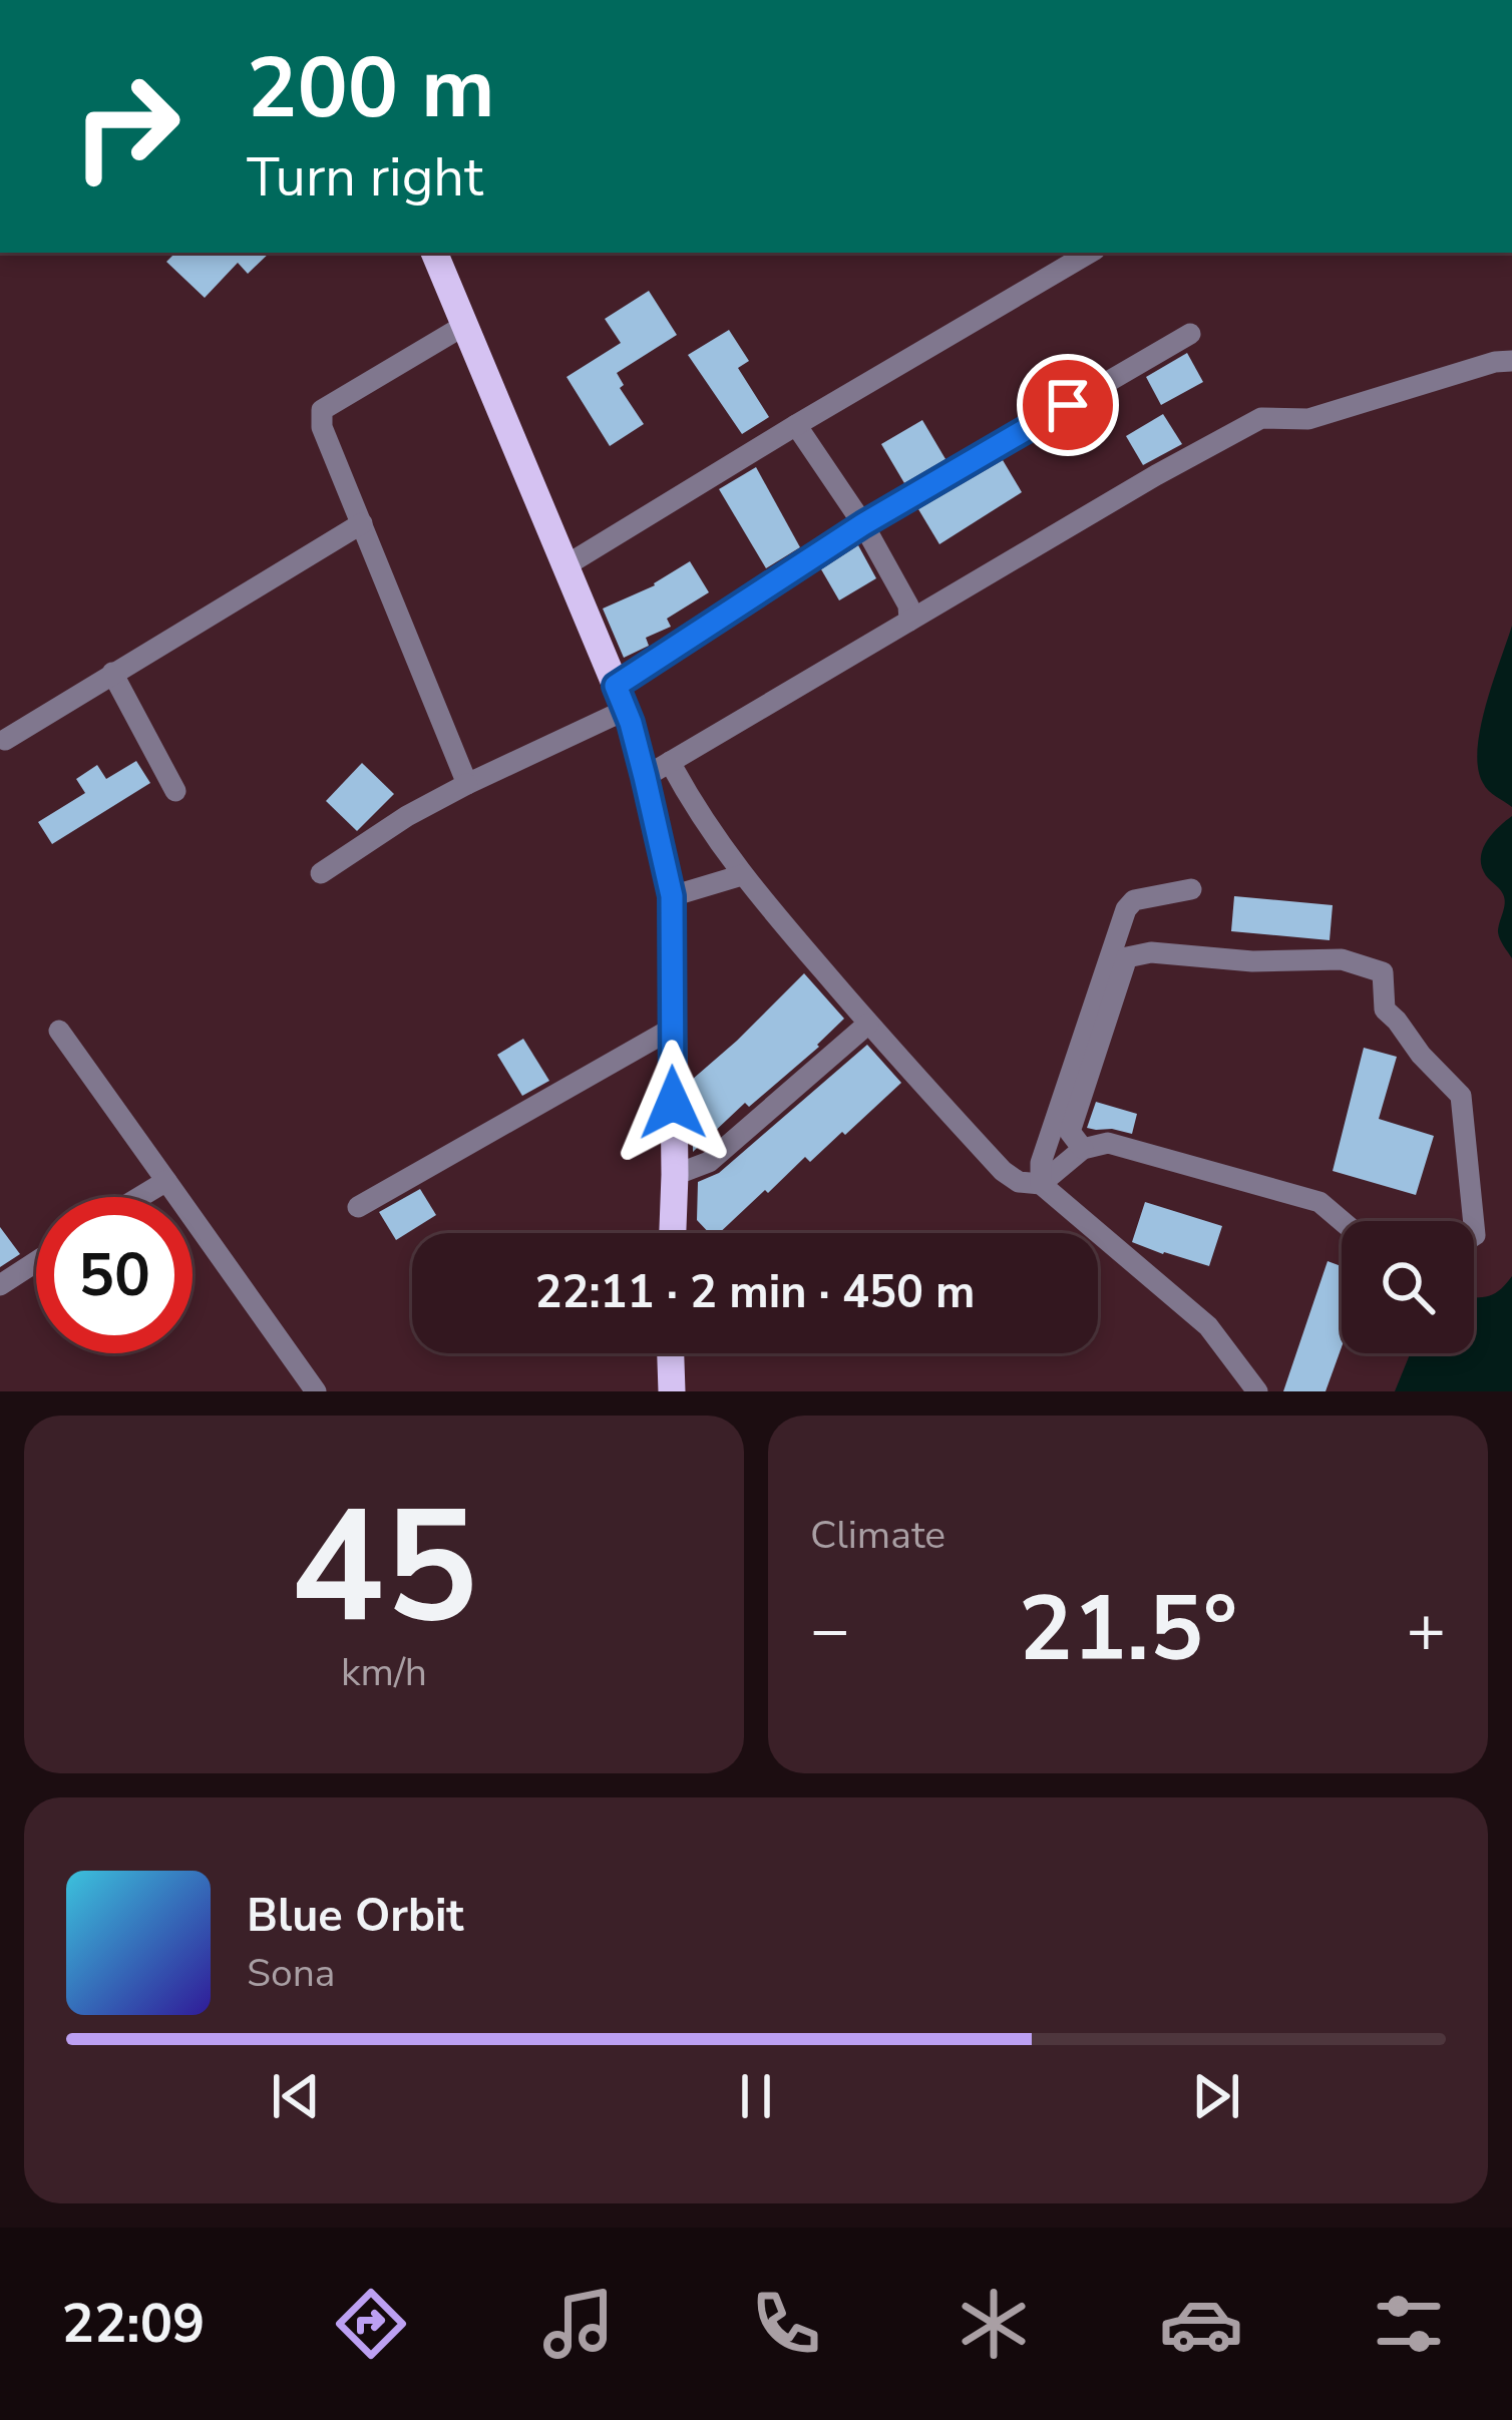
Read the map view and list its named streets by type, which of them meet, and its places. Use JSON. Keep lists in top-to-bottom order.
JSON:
{
  "page": {
    "turn": ["200 m", "Turn right"],
    "limit": "50",
    "trip": "22:11 · 2 min · 450 m",
    "tile": [
      ["45", "km/h"],
      "Climate"
    ],
    "heat": ["−", "21.5°", "+"],
    "song": ["Blue Orbit", "Sona"],
    "tabs": "22:09"
  }
}
